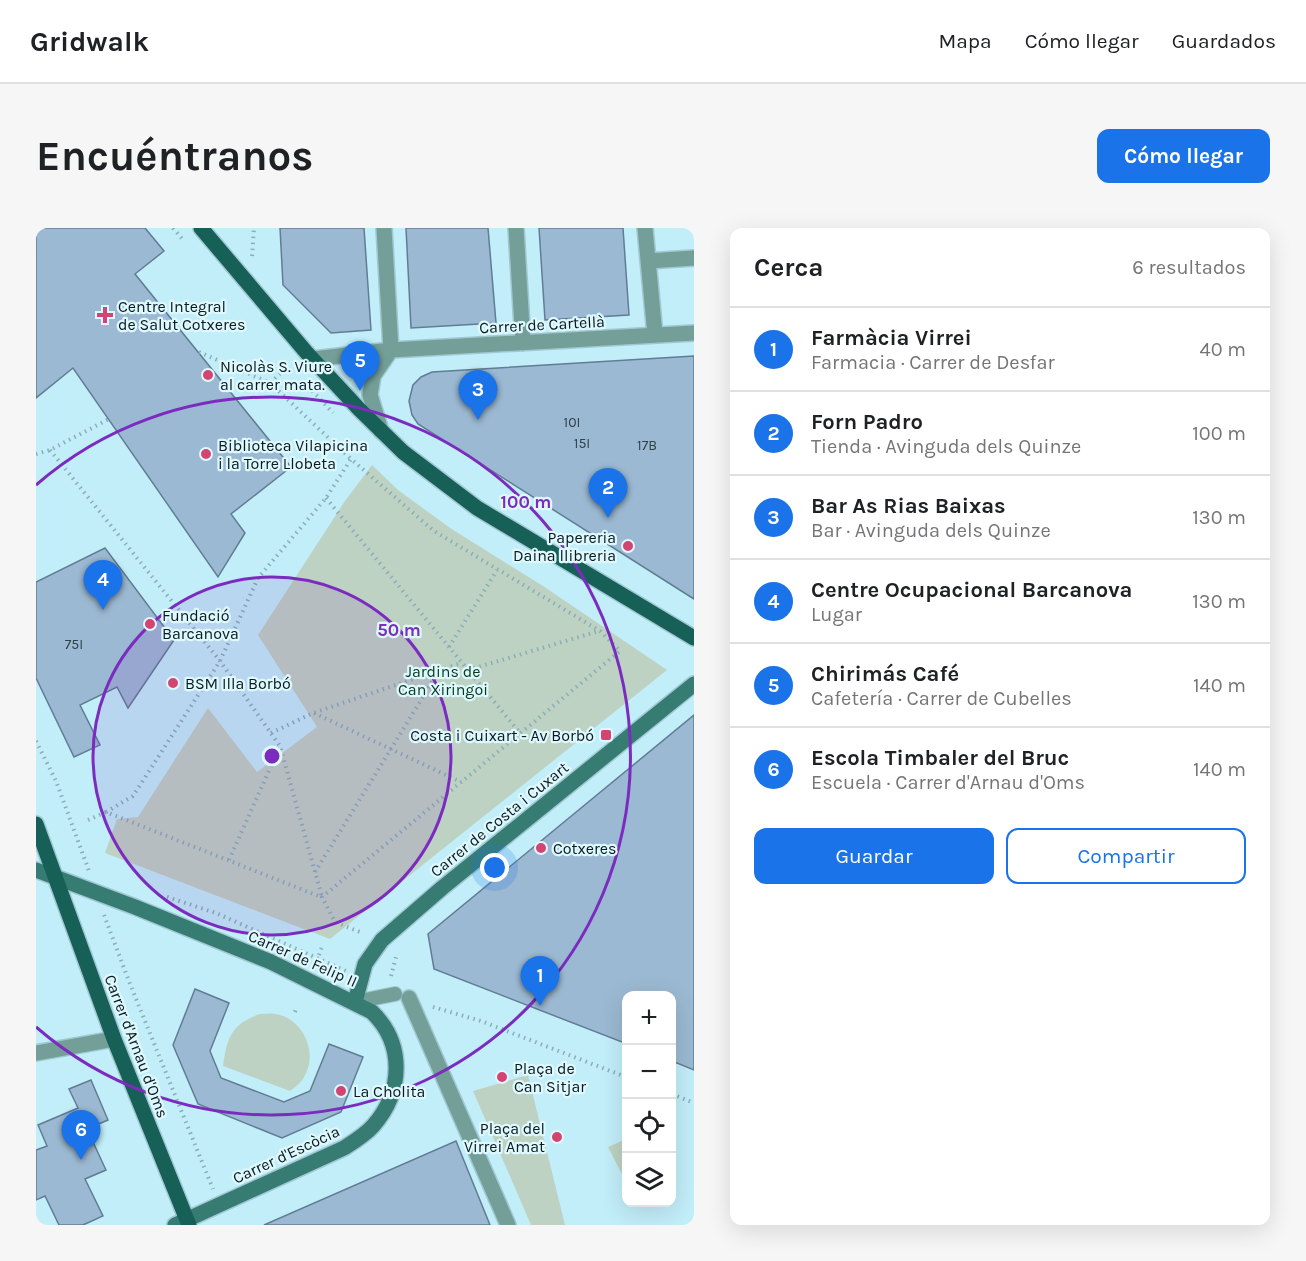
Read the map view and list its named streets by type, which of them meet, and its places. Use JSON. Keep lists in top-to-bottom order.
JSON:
{
  "streets": {
    "main road": ["Carrer d'Arnau d'Oms"],
    "street": [
      "Carrer de Cartellà",
      "Carrer de Costa i Cuxart",
      "Carrer de Felip II",
      "Carrer d'Escòcia"
    ]
  },
  "crossings": [
    ["Carrer de Costa i Cuxart", "Carrer de Felip II"],
    ["Carrer de Costa i Cuxart", "Carrer d'Escòcia"],
    ["Carrer de Felip II", "Carrer d'Arnau d'Oms"],
    ["Carrer de Felip II", "Carrer d'Escòcia"],
    ["Carrer d'Arnau d'Oms", "Carrer d'Escòcia"]
  ],
  "parks": ["Jardins de Can Xiringoi"],
  "places": {
    "health": ["Centre Integral de Salut Cotxeres"],
    "other": [
      "Nicolàs S. Viure al carrer mata.",
      "Biblioteca Vilapicina i la Torre Llobeta",
      "Papereria Daina llibreria",
      "Fundació Barcanova",
      "BSM Illa Borbó",
      "Cotxeres",
      "Plaça de Can Sitjar",
      "La Cholita",
      "Plaça del Virrei Amat"
    ],
    "transit": ["Costa i Cuixart - Av Borbó"]
  },
  "house_numbers": [
    "10I",
    "15I",
    "17B",
    "75I"
  ],
  "page": {
    "header": "Gridwalk",
    "nav": ["Mapa", "Cómo llegar", "Guardados"],
    "buttons": [
      "Cómo llegar",
      ["Guardar", "Compartir"]
    ],
    "title": "Encuéntranos",
    "heading": ["Cerca", "6 resultados"],
    "list": [
      {
        "mark": "1",
        "name": "Farmàcia Virrei",
        "note": "Farmacia · Carrer de Desfar",
        "value": "40 m"
      },
      {
        "mark": "2",
        "name": "Forn Padro",
        "note": "Tienda · Avinguda dels Quinze",
        "value": "100 m"
      },
      {
        "mark": "3",
        "name": "Bar As Rias Baixas",
        "note": "Bar · Avinguda dels Quinze",
        "value": "130 m"
      },
      {
        "mark": "4",
        "name": "Centre Ocupacional Barcanova",
        "note": "Lugar",
        "value": "130 m"
      },
      {
        "mark": "5",
        "name": "Chirimás Café",
        "note": "Cafetería · Carrer de Cubelles",
        "value": "140 m"
      },
      {
        "mark": "6",
        "name": "Escola Timbaler del Bruc",
        "note": "Escuela · Carrer d'Arnau d'Oms",
        "value": "140 m"
      }
    ],
    "pins": [
      "5",
      "3",
      "2",
      "4",
      "1",
      "6"
    ],
    "map_buttons": ["+", "−"]
  },
  "rings": ["100 m", "50 m"]
}
